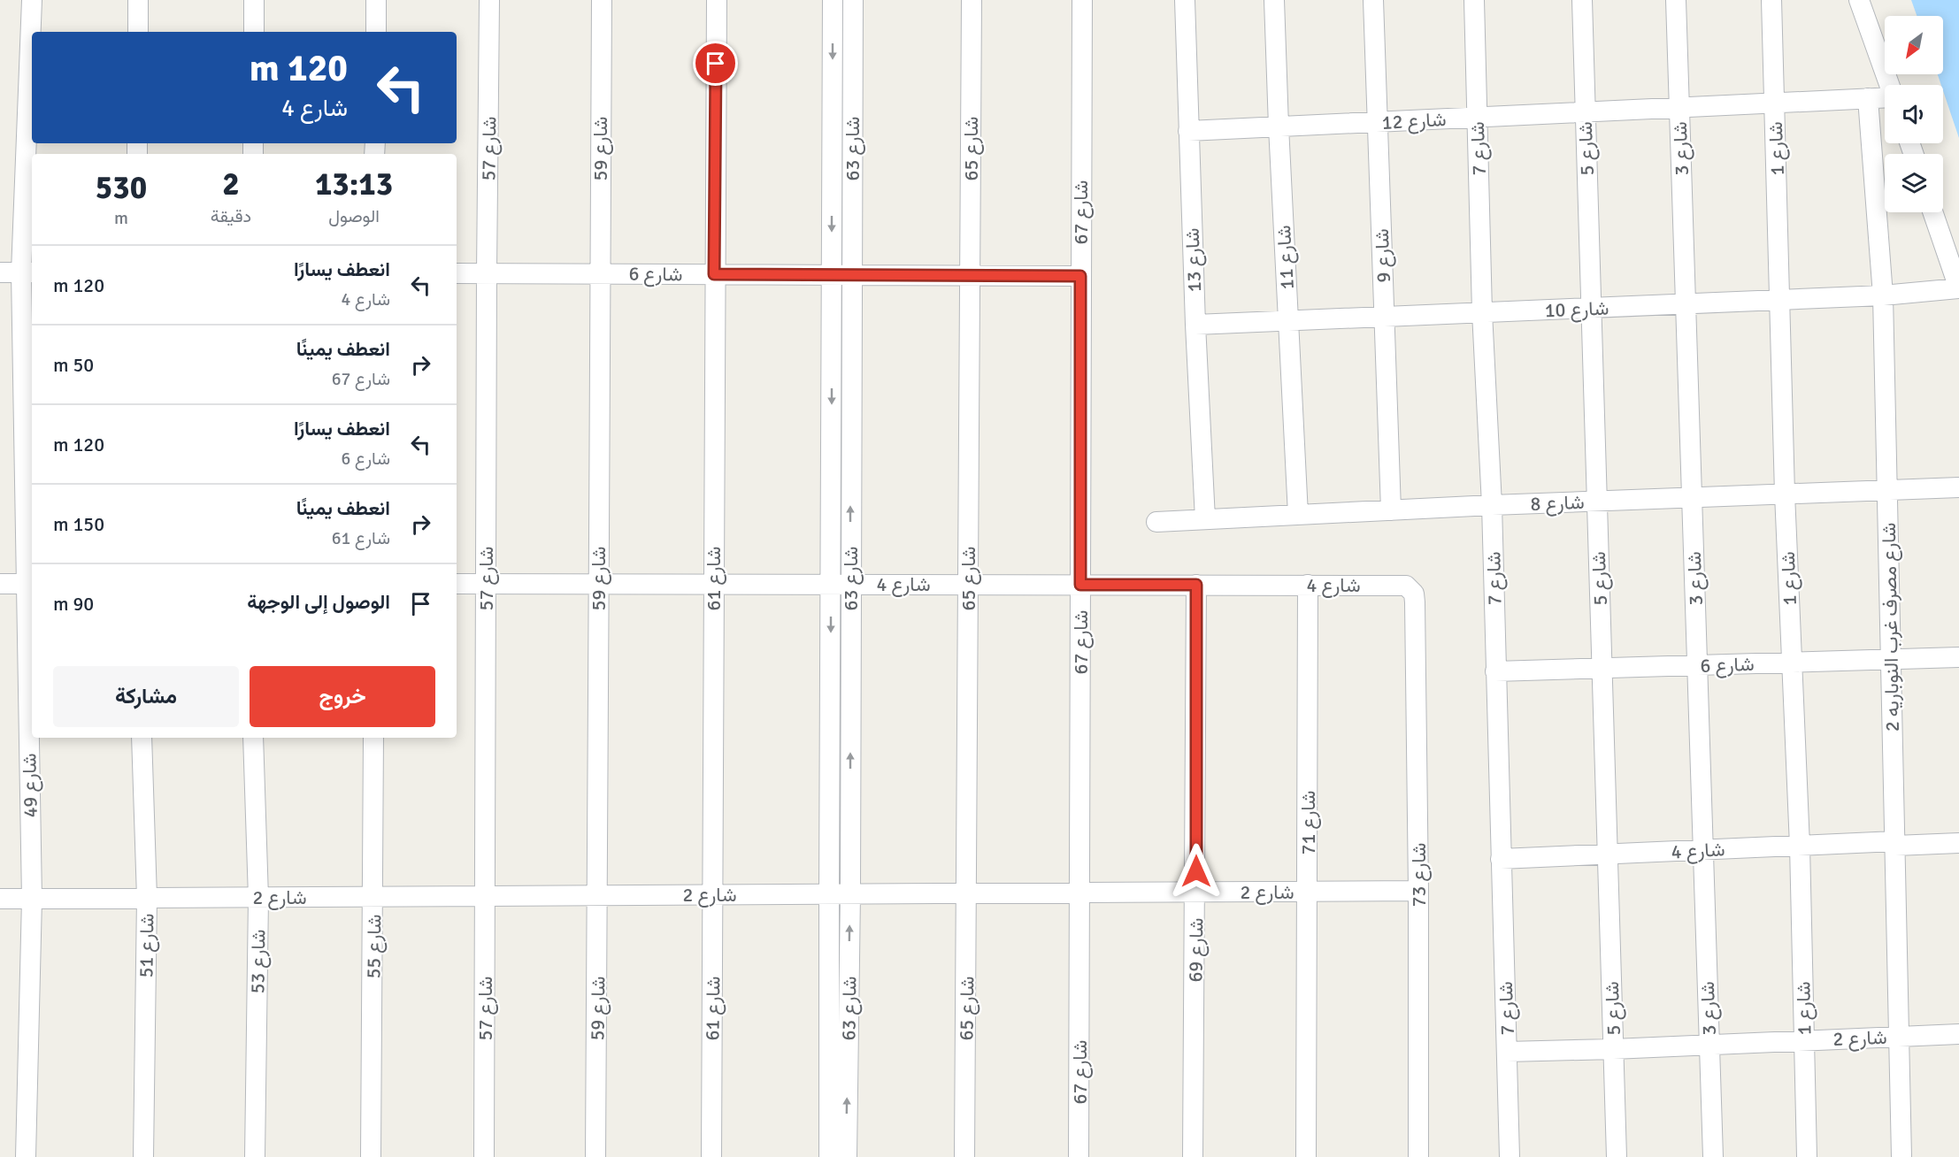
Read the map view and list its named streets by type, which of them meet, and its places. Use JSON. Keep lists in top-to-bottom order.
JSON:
{
  "streets": {
    "street": [
      "شارع 12",
      "شارع 57",
      "شارع 59",
      "شارع 63",
      "شارع 65",
      "شارع 7",
      "شارع 5",
      "شارع 3",
      "شارع 1",
      "شارع 67",
      "شارع 9",
      "شارع 11",
      "شارع 13",
      "شارع 6",
      "شارع 10",
      "شارع 8",
      "شارع 61",
      "شارع 4",
      "شارع مصرف غرب النوباريه 2",
      "شارع 49",
      "شارع 71",
      "شارع 73",
      "شارع 2",
      "شارع 51",
      "شارع 55",
      "شارع 69",
      "شارع 53"
    ]
  },
  "crossings": [
    ["شارع 12", "شارع 7"],
    ["شارع 12", "شارع 5"],
    ["شارع 12", "شارع 3"],
    ["شارع 12", "شارع 1"],
    ["شارع 12", "شارع 9"],
    ["شارع 12", "شارع 11"],
    ["شارع 12", "شارع 13"],
    ["شارع 12", "شارع مصرف غرب النوباريه 2"],
    ["شارع 57", "شارع 6"],
    ["شارع 57", "شارع 4"],
    ["شارع 57", "شارع 2"],
    ["شارع 59", "شارع 6"],
    ["شارع 59", "شارع 4"],
    ["شارع 59", "شارع 2"],
    ["شارع 63", "شارع 6"],
    ["شارع 63", "شارع 4"],
    ["شارع 63", "شارع 2"],
    ["شارع 65", "شارع 6"],
    ["شارع 65", "شارع 4"],
    ["شارع 65", "شارع 2"],
    ["شارع 7", "شارع 6"],
    ["شارع 7", "شارع 10"],
    ["شارع 7", "شارع 8"],
    ["شارع 7", "شارع 4"],
    ["شارع 7", "شارع 2"],
    ["شارع 5", "شارع 6"],
    ["شارع 5", "شارع 10"],
    ["شارع 5", "شارع 8"],
    ["شارع 5", "شارع 4"],
    ["شارع 5", "شارع 2"],
    ["شارع 3", "شارع 6"],
    ["شارع 3", "شارع 10"],
    ["شارع 3", "شارع 8"],
    ["شارع 3", "شارع 4"],
    ["شارع 3", "شارع 2"],
    ["شارع 1", "شارع 6"],
    ["شارع 1", "شارع 10"],
    ["شارع 1", "شارع 8"],
    ["شارع 1", "شارع 4"],
    ["شارع 1", "شارع 2"],
    ["شارع 67", "شارع 6"],
    ["شارع 67", "شارع 4"],
    ["شارع 67", "شارع 2"],
    ["شارع 9", "شارع 10"],
    ["شارع 9", "شارع 8"],
    ["شارع 11", "شارع 10"],
    ["شارع 11", "شارع 8"],
    ["شارع 13", "شارع 10"],
    ["شارع 13", "شارع 8"],
    ["شارع 6", "شارع 61"],
    ["شارع 6", "شارع مصرف غرب النوباريه 2"],
    ["شارع 10", "شارع مصرف غرب النوباريه 2"],
    ["شارع 8", "شارع مصرف غرب النوباريه 2"],
    ["شارع 61", "شارع 4"],
    ["شارع 61", "شارع 2"],
    ["شارع 4", "شارع مصرف غرب النوباريه 2"],
    ["شارع 4", "شارع 71"],
    ["شارع 4", "شارع 73"],
    ["شارع 4", "شارع 69"],
    ["شارع مصرف غرب النوباريه 2", "شارع 2"],
    ["شارع 49", "شارع 2"],
    ["شارع 71", "شارع 2"],
    ["شارع 73", "شارع 2"],
    ["شارع 2", "شارع 51"],
    ["شارع 2", "شارع 55"],
    ["شارع 2", "شارع 69"],
    ["شارع 2", "شارع 53"]
  ],
  "north": "bottom left",
  "page": {
    "turn": ["120 m", "شارع 4"],
    "eta": [
      "13:13",
      "الوصول",
      "2",
      "دقيقة",
      "530",
      "m"
    ],
    "list": [
      {
        "name": "انعطف يسارًا",
        "note": "شارع 4",
        "value": "120 m"
      },
      {
        "name": "انعطف يمينًا",
        "note": "شارع 67",
        "value": "50 m"
      },
      {
        "name": "انعطف يسارًا",
        "note": "شارع 6",
        "value": "120 m"
      },
      {
        "name": "انعطف يمينًا",
        "note": "شارع 61",
        "value": "150 m"
      },
      {
        "name": "الوصول إلى الوجهة",
        "value": "90 m"
      }
    ],
    "buttons": ["خروج", "مشاركة"]
  }
}
